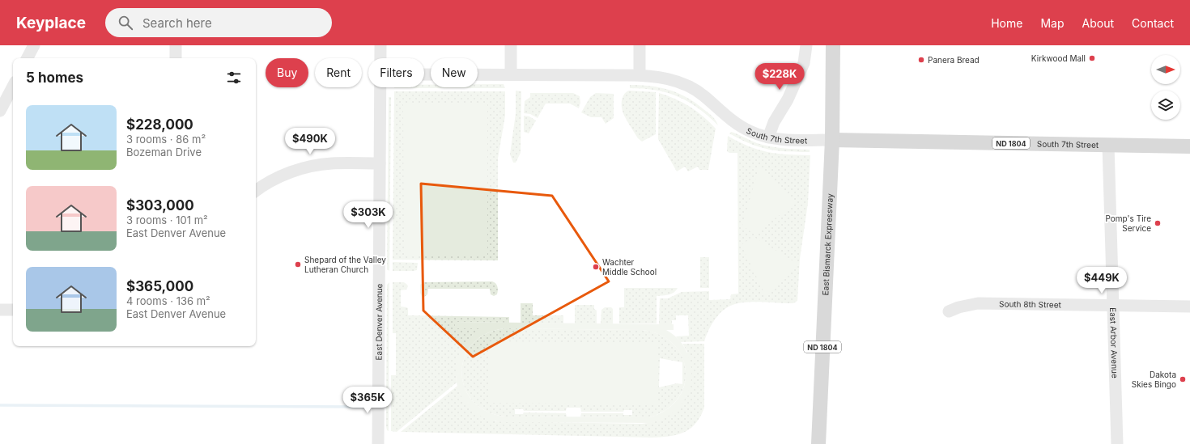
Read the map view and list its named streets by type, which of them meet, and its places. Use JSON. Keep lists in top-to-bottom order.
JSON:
{
  "streets": {
    "main road": ["South 7th Street", "ND 1804", "East Bismarck Expressway"],
    "street": ["South 8th Street", "East Denver Avenue", "East Arbor Avenue"]
  },
  "crossings": [
    ["South 7th Street", "East Bismarck Expressway"],
    ["South 7th Street", "East Arbor Avenue"],
    ["South 8th Street", "East Arbor Avenue"]
  ],
  "places": [
    "Kirkwood Mall",
    "Panera Bread",
    "Pomp's Tire Service",
    "Shepard of the Valley Lutheran Church",
    "Wachter Middle School",
    "Dakota Skies Bingo"
  ],
  "north": "right",
  "page": {
    "header": "Keyplace",
    "search": "Search here",
    "nav": [
      "Home",
      "Map",
      "About",
      "Contact"
    ],
    "chip": [
      "Buy",
      "Rent",
      "Filters",
      "New"
    ],
    "heading": "5 homes",
    "price": [
      "$228K",
      "$490K",
      "$303K",
      "$449K",
      "$365K"
    ],
    "list": [
      {
        "name": "$228,000",
        "note": "3 rooms · 86 m² · Bozeman Drive"
      },
      {
        "name": "$303,000",
        "note": "3 rooms · 101 m² · East Denver Avenue"
      },
      {
        "name": "$365,000",
        "note": "4 rooms · 136 m² · East Denver Avenue"
      }
    ]
  }
}
